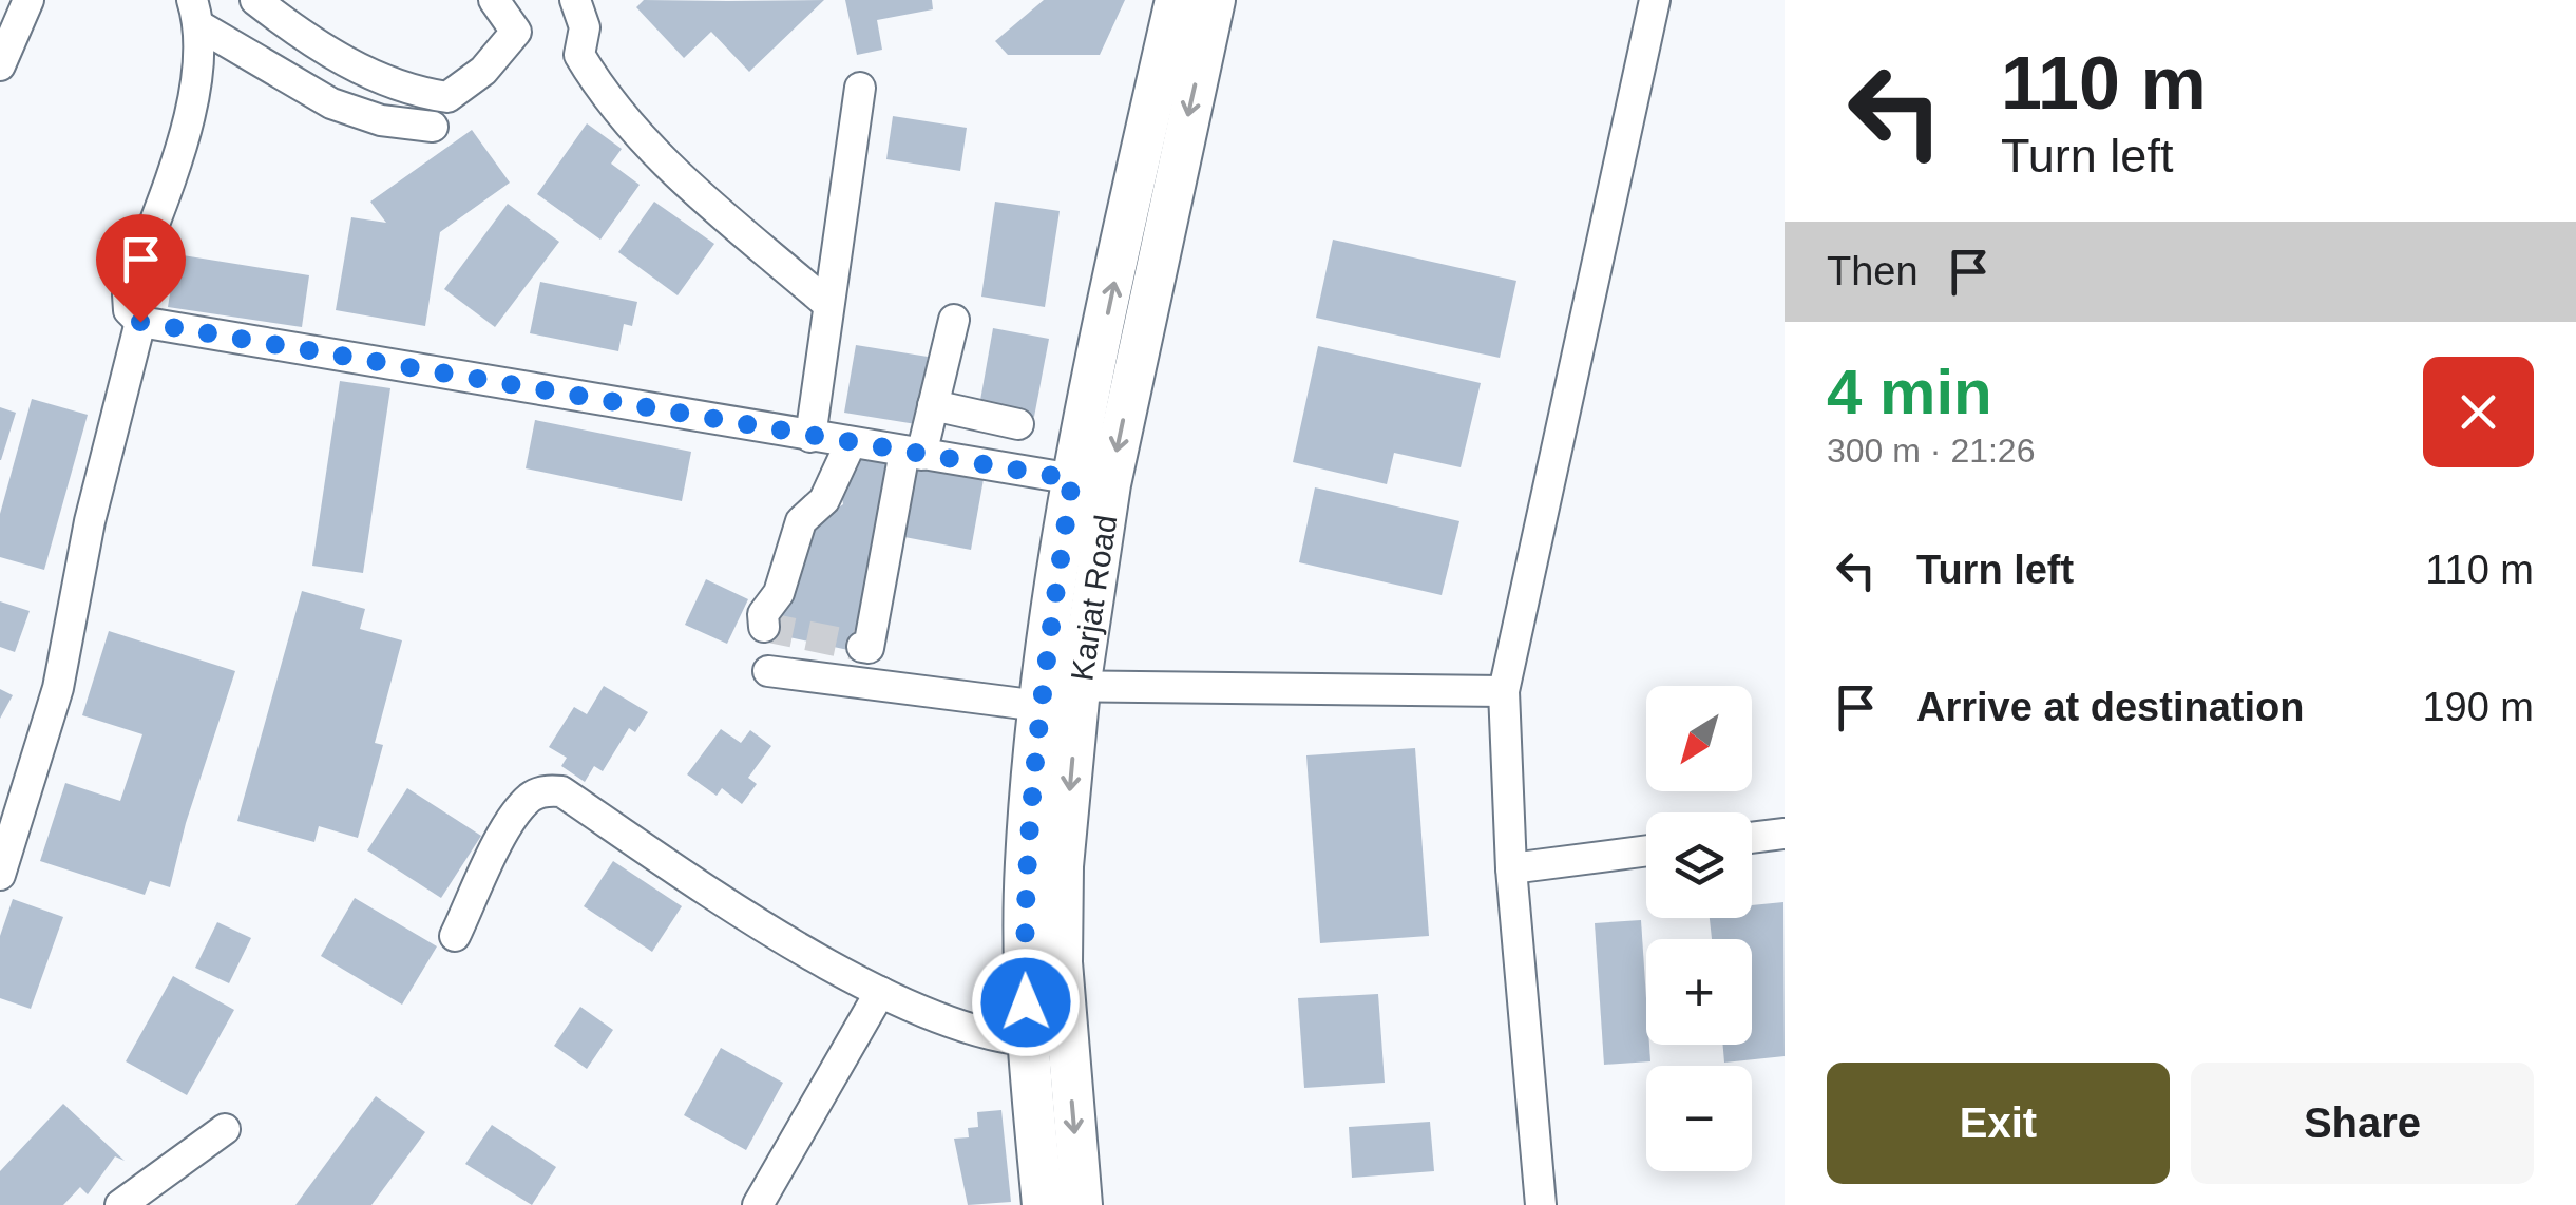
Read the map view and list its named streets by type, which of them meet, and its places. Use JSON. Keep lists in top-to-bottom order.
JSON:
{
  "streets": {
    "main road": ["Karjat Road"]
  },
  "north": "bottom left",
  "page": {
    "turn": ["110 m", "Turn left"],
    "then": "Then",
    "heading": ["4 min", "300 m · 21:26"],
    "list": [
      {
        "name": "Turn left",
        "value": "110 m"
      },
      {
        "name": "Arrive at destination",
        "value": "190 m"
      }
    ],
    "map_buttons": ["+", "−"],
    "buttons": ["Exit", "Share"]
  }
}
